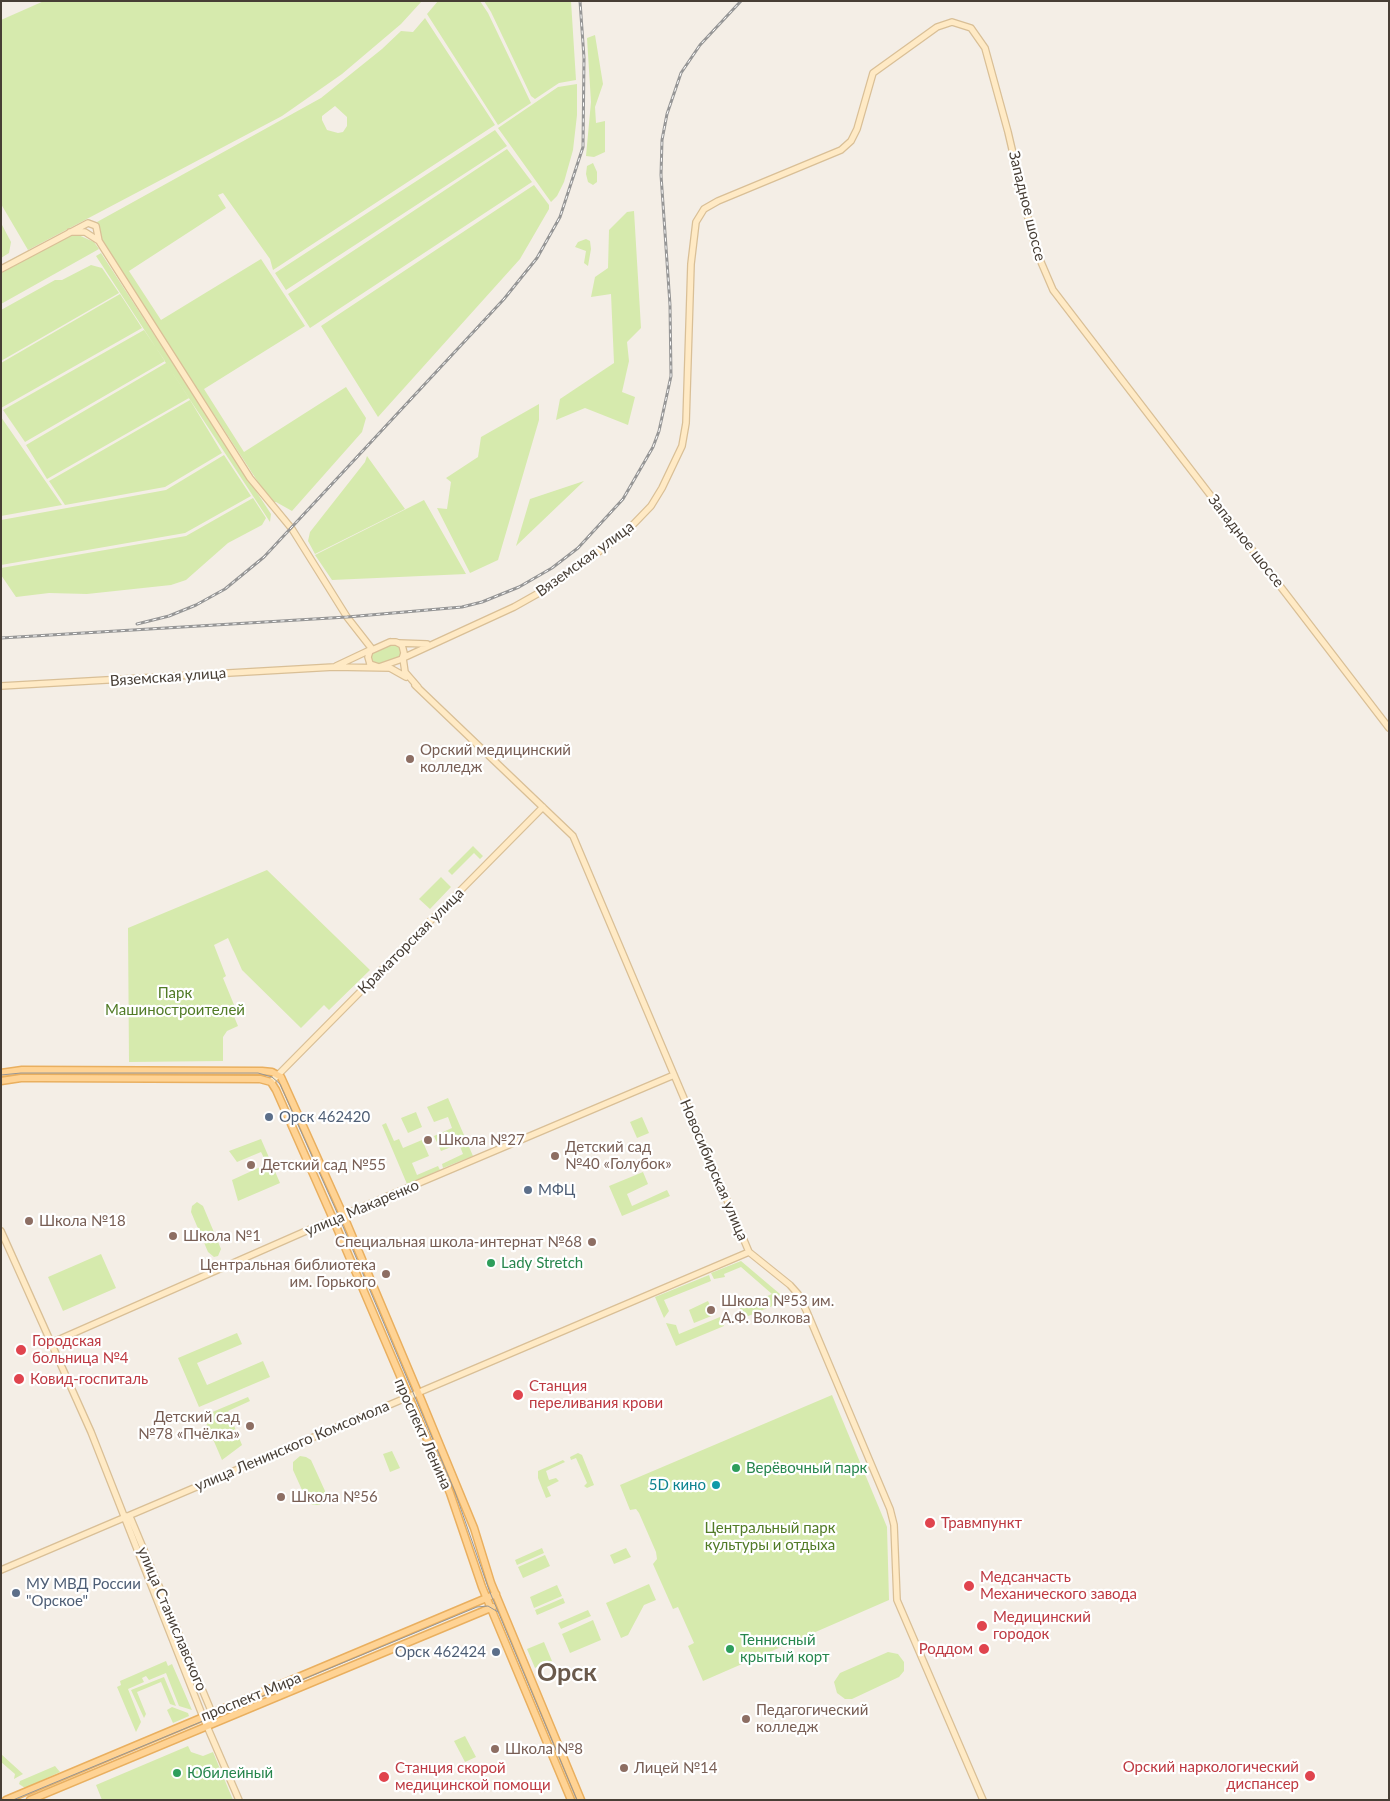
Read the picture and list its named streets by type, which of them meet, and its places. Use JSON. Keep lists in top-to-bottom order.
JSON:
{
  "streets": {
    "main road": [
      "Западное шоссе",
      "Вяземская улица",
      "Краматорская улица",
      "Новосибирская улица",
      "улица Макаренко",
      "проспект Ленина",
      "улица Ленинского Комсомола",
      "улица Станиславского",
      "проспект Мира"
    ]
  },
  "crossings": [
    ["Западное шоссе", "Вяземская улица"],
    ["Краматорская улица", "Новосибирская улица"],
    ["Краматорская улица", "проспект Ленина"],
    ["Новосибирская улица", "улица Макаренко"],
    ["Новосибирская улица", "улица Ленинского Комсомола"],
    ["улица Макаренко", "проспект Ленина"],
    ["улица Макаренко", "улица Станиславского"],
    ["проспект Ленина", "улица Ленинского Комсомола"],
    ["проспект Ленина", "проспект Мира"],
    ["улица Ленинского Комсомола", "улица Станиславского"],
    ["улица Станиславского", "проспект Мира"]
  ],
  "districts": ["Орск"],
  "parks": ["Парк Машиностроителей", "Центральный парк культуры и отдыха"],
  "places": [
    "Орский медицинский колледж",
    "Орск 462420",
    "Школа №27",
    "Детский сад №40 «Голубок»",
    "Детский сад №55",
    "МФЦ",
    "Школа №18",
    "Школа №1",
    "Специальная школа-интернат №68",
    "Lady Stretch",
    "Центральная библиотека им. Горького",
    "Школа №53 им. А.Ф. Волкова",
    "Городская больница №4",
    "Ковид-госпиталь",
    "Станция переливания крови",
    "Детский сад №78 «Пчёлка»",
    "Верёвочный парк",
    "5D кино",
    "Школа №56",
    "Травмпункт",
    "Медсанчасть Механического завода",
    "МУ МВД России \"Орское\"",
    "Медицинский городок",
    "Теннисный крытый корт",
    "Роддом",
    "Орск 462424",
    "Педагогический колледж",
    "Школа №8",
    "Лицей №14",
    "Юбилейный",
    "Орский наркологический диспансер",
    "Станция скорой медицинской помощи"
  ]
}
